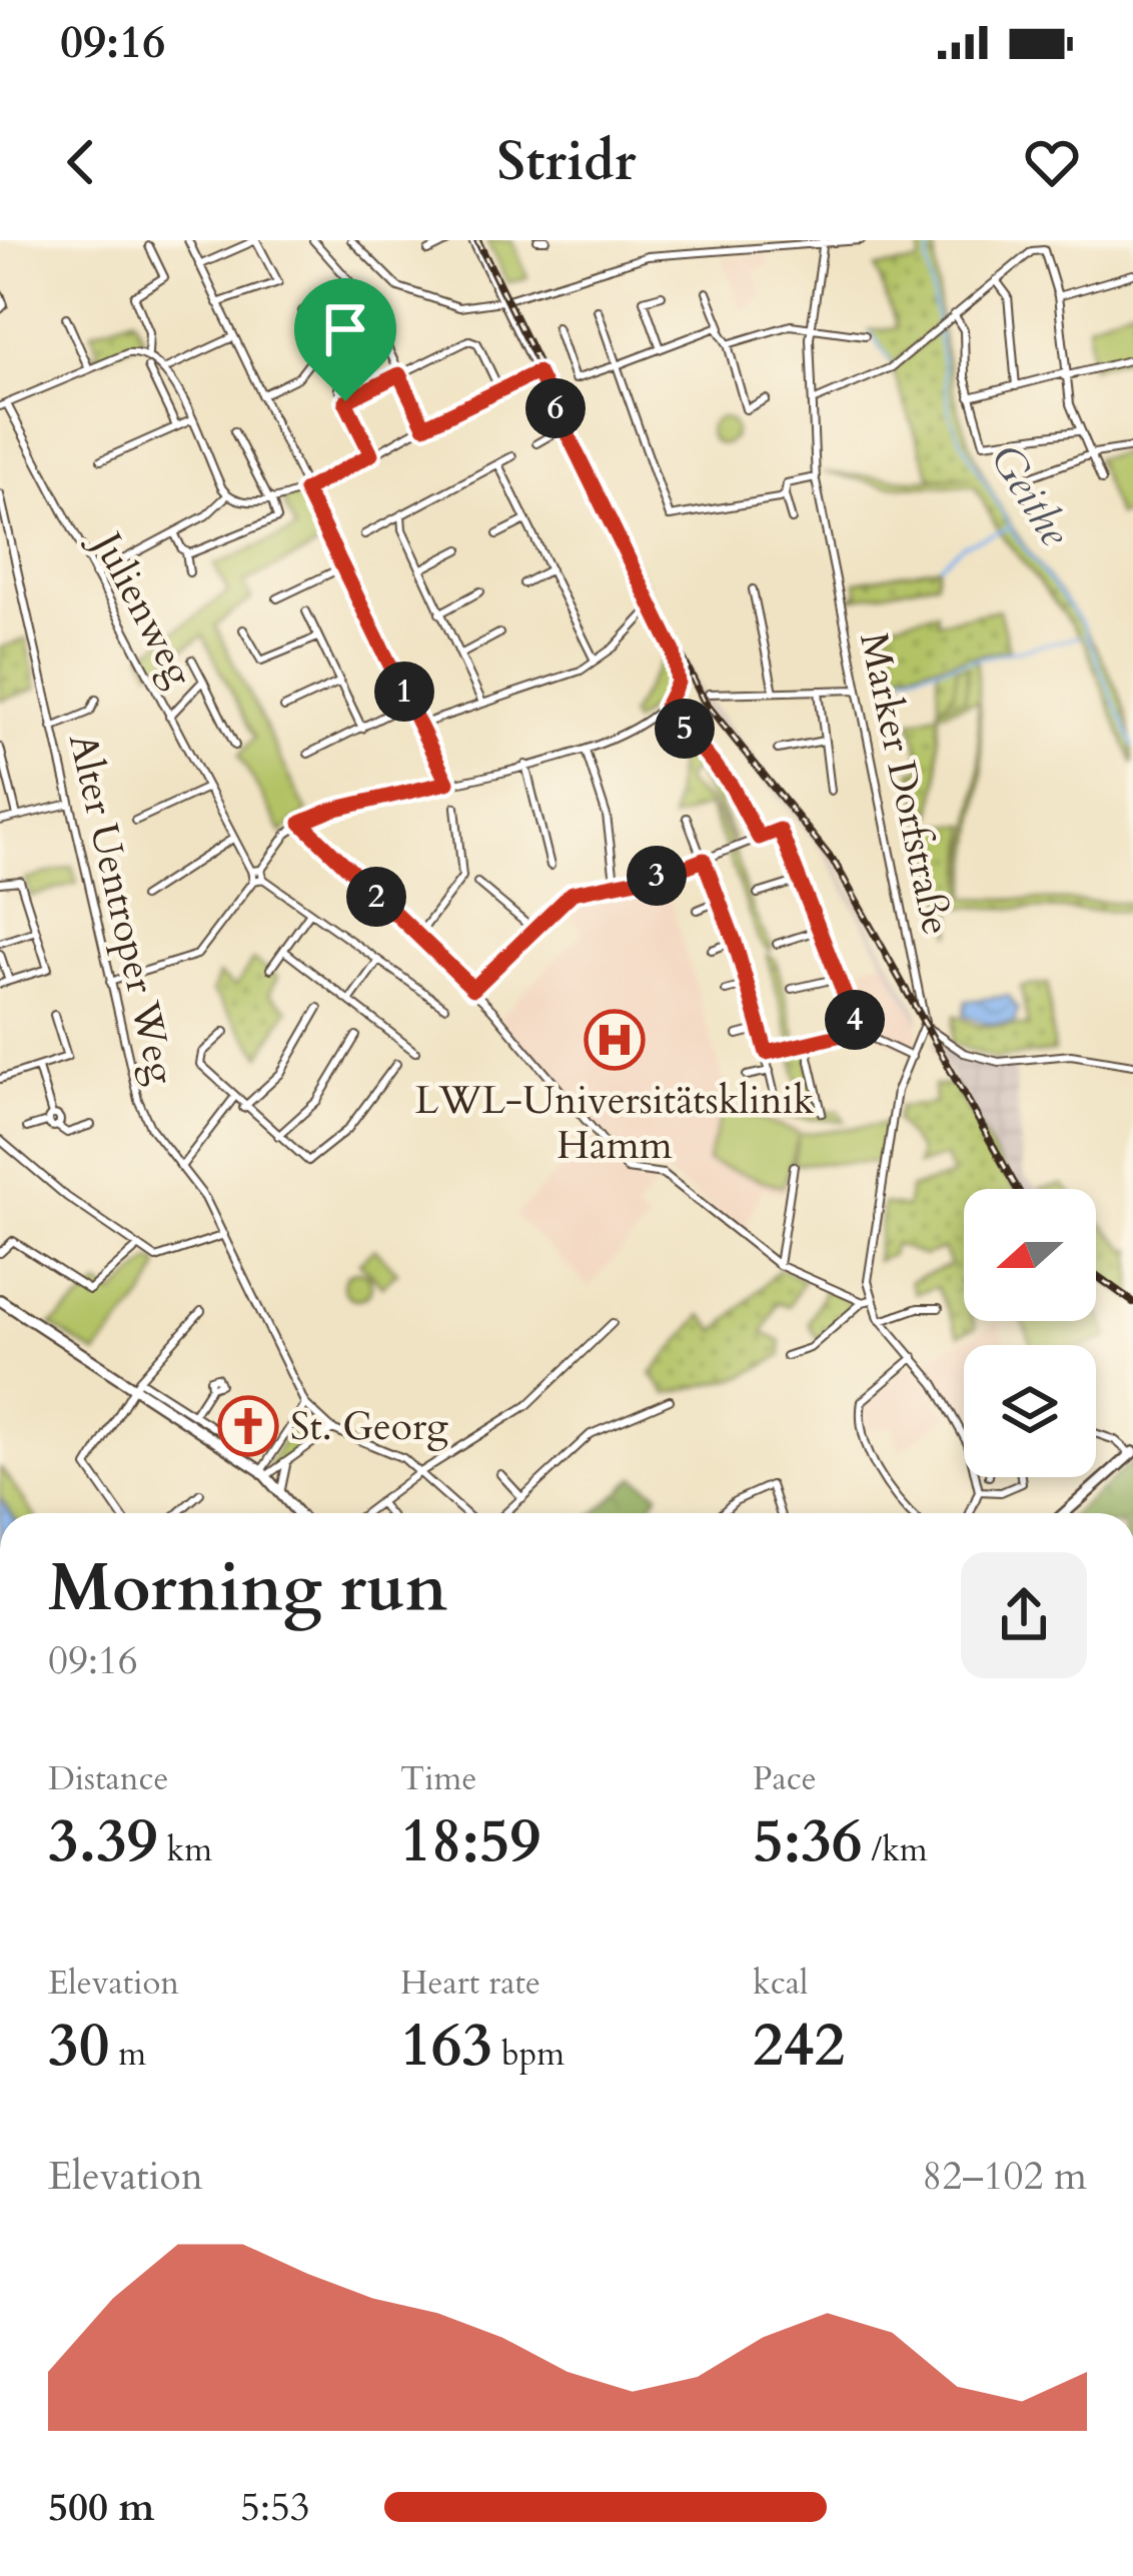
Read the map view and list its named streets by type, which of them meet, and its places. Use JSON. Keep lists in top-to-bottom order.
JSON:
{
  "streets": {
    "street": ["Julienweg", "Marker Dorfstraße", "Alter Uentroper Weg"]
  },
  "water": ["Geithe"],
  "places": {
    "hospital": ["LWL-Universitätsklinik Hamm"],
    "church": ["St. Georg"]
  },
  "north": "left",
  "page": {
    "status": "09:16",
    "header": "Stridr",
    "pins": [
      "6",
      "1",
      "5",
      "3",
      "2",
      "4"
    ],
    "heading": ["Morning run", "09:16"],
    "stats": [
      ["Distance", "3.39 km"],
      ["Time", "18:59"],
      ["Pace", "5:36 /km"],
      ["Elevation", "30 m"],
      ["Heart rate", "163 bpm"],
      ["kcal", "242"]
    ],
    "chart": ["Elevation", "82–102 m"],
    "list": [
      {
        "name": "500 m",
        "note": "5:53"
      }
    ]
  }
}
